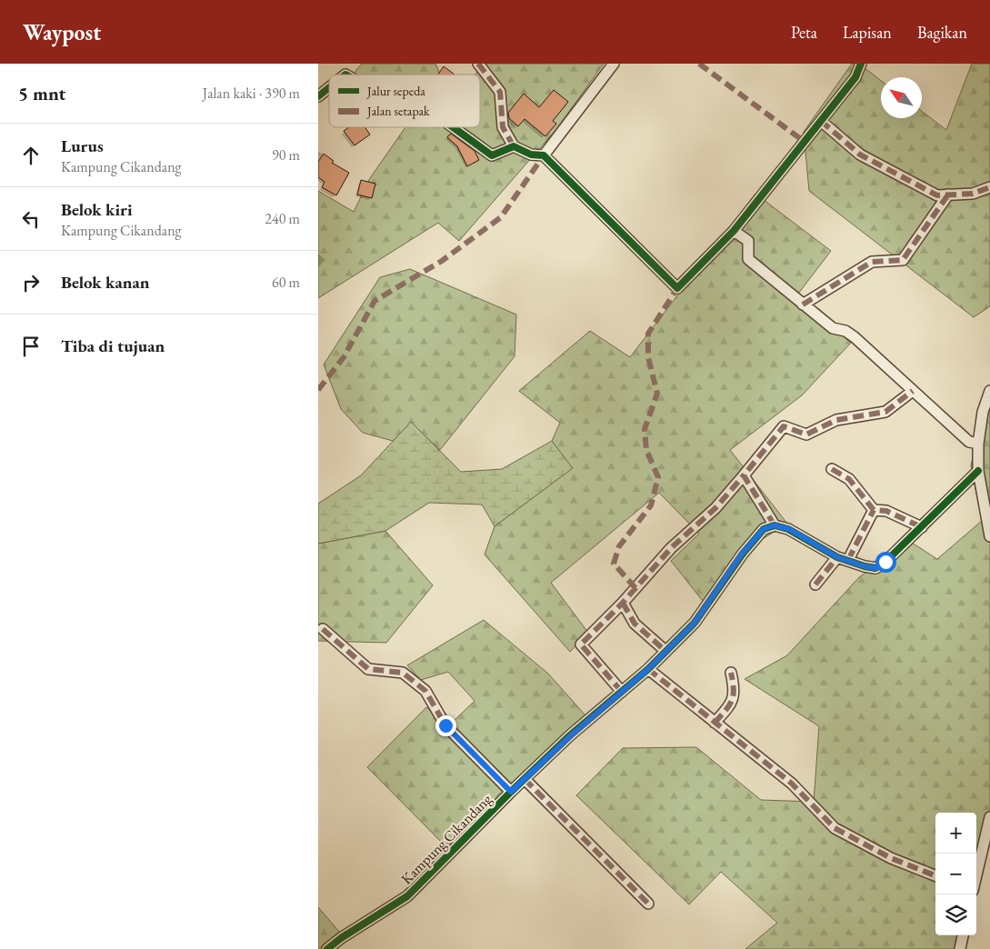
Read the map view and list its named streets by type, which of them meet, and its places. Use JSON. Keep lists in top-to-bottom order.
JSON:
{
  "streets": {
    "street": ["Kampung Cikandang"]
  },
  "legend": ["Jalur sepeda", "Jalan setapak"],
  "north": "top left",
  "page": {
    "header": "Waypost",
    "nav": ["Peta", "Lapisan", "Bagikan"],
    "heading": ["5 mnt", "Jalan kaki · 390 m"],
    "list": [
      ["Lurus", "Kampung Cikandang", "90 m"],
      ["Belok kiri", "Kampung Cikandang", "240 m"],
      ["Belok kanan", "60 m"],
      "Tiba di tujuan"
    ],
    "map_buttons": ["+", "−"]
  }
}
